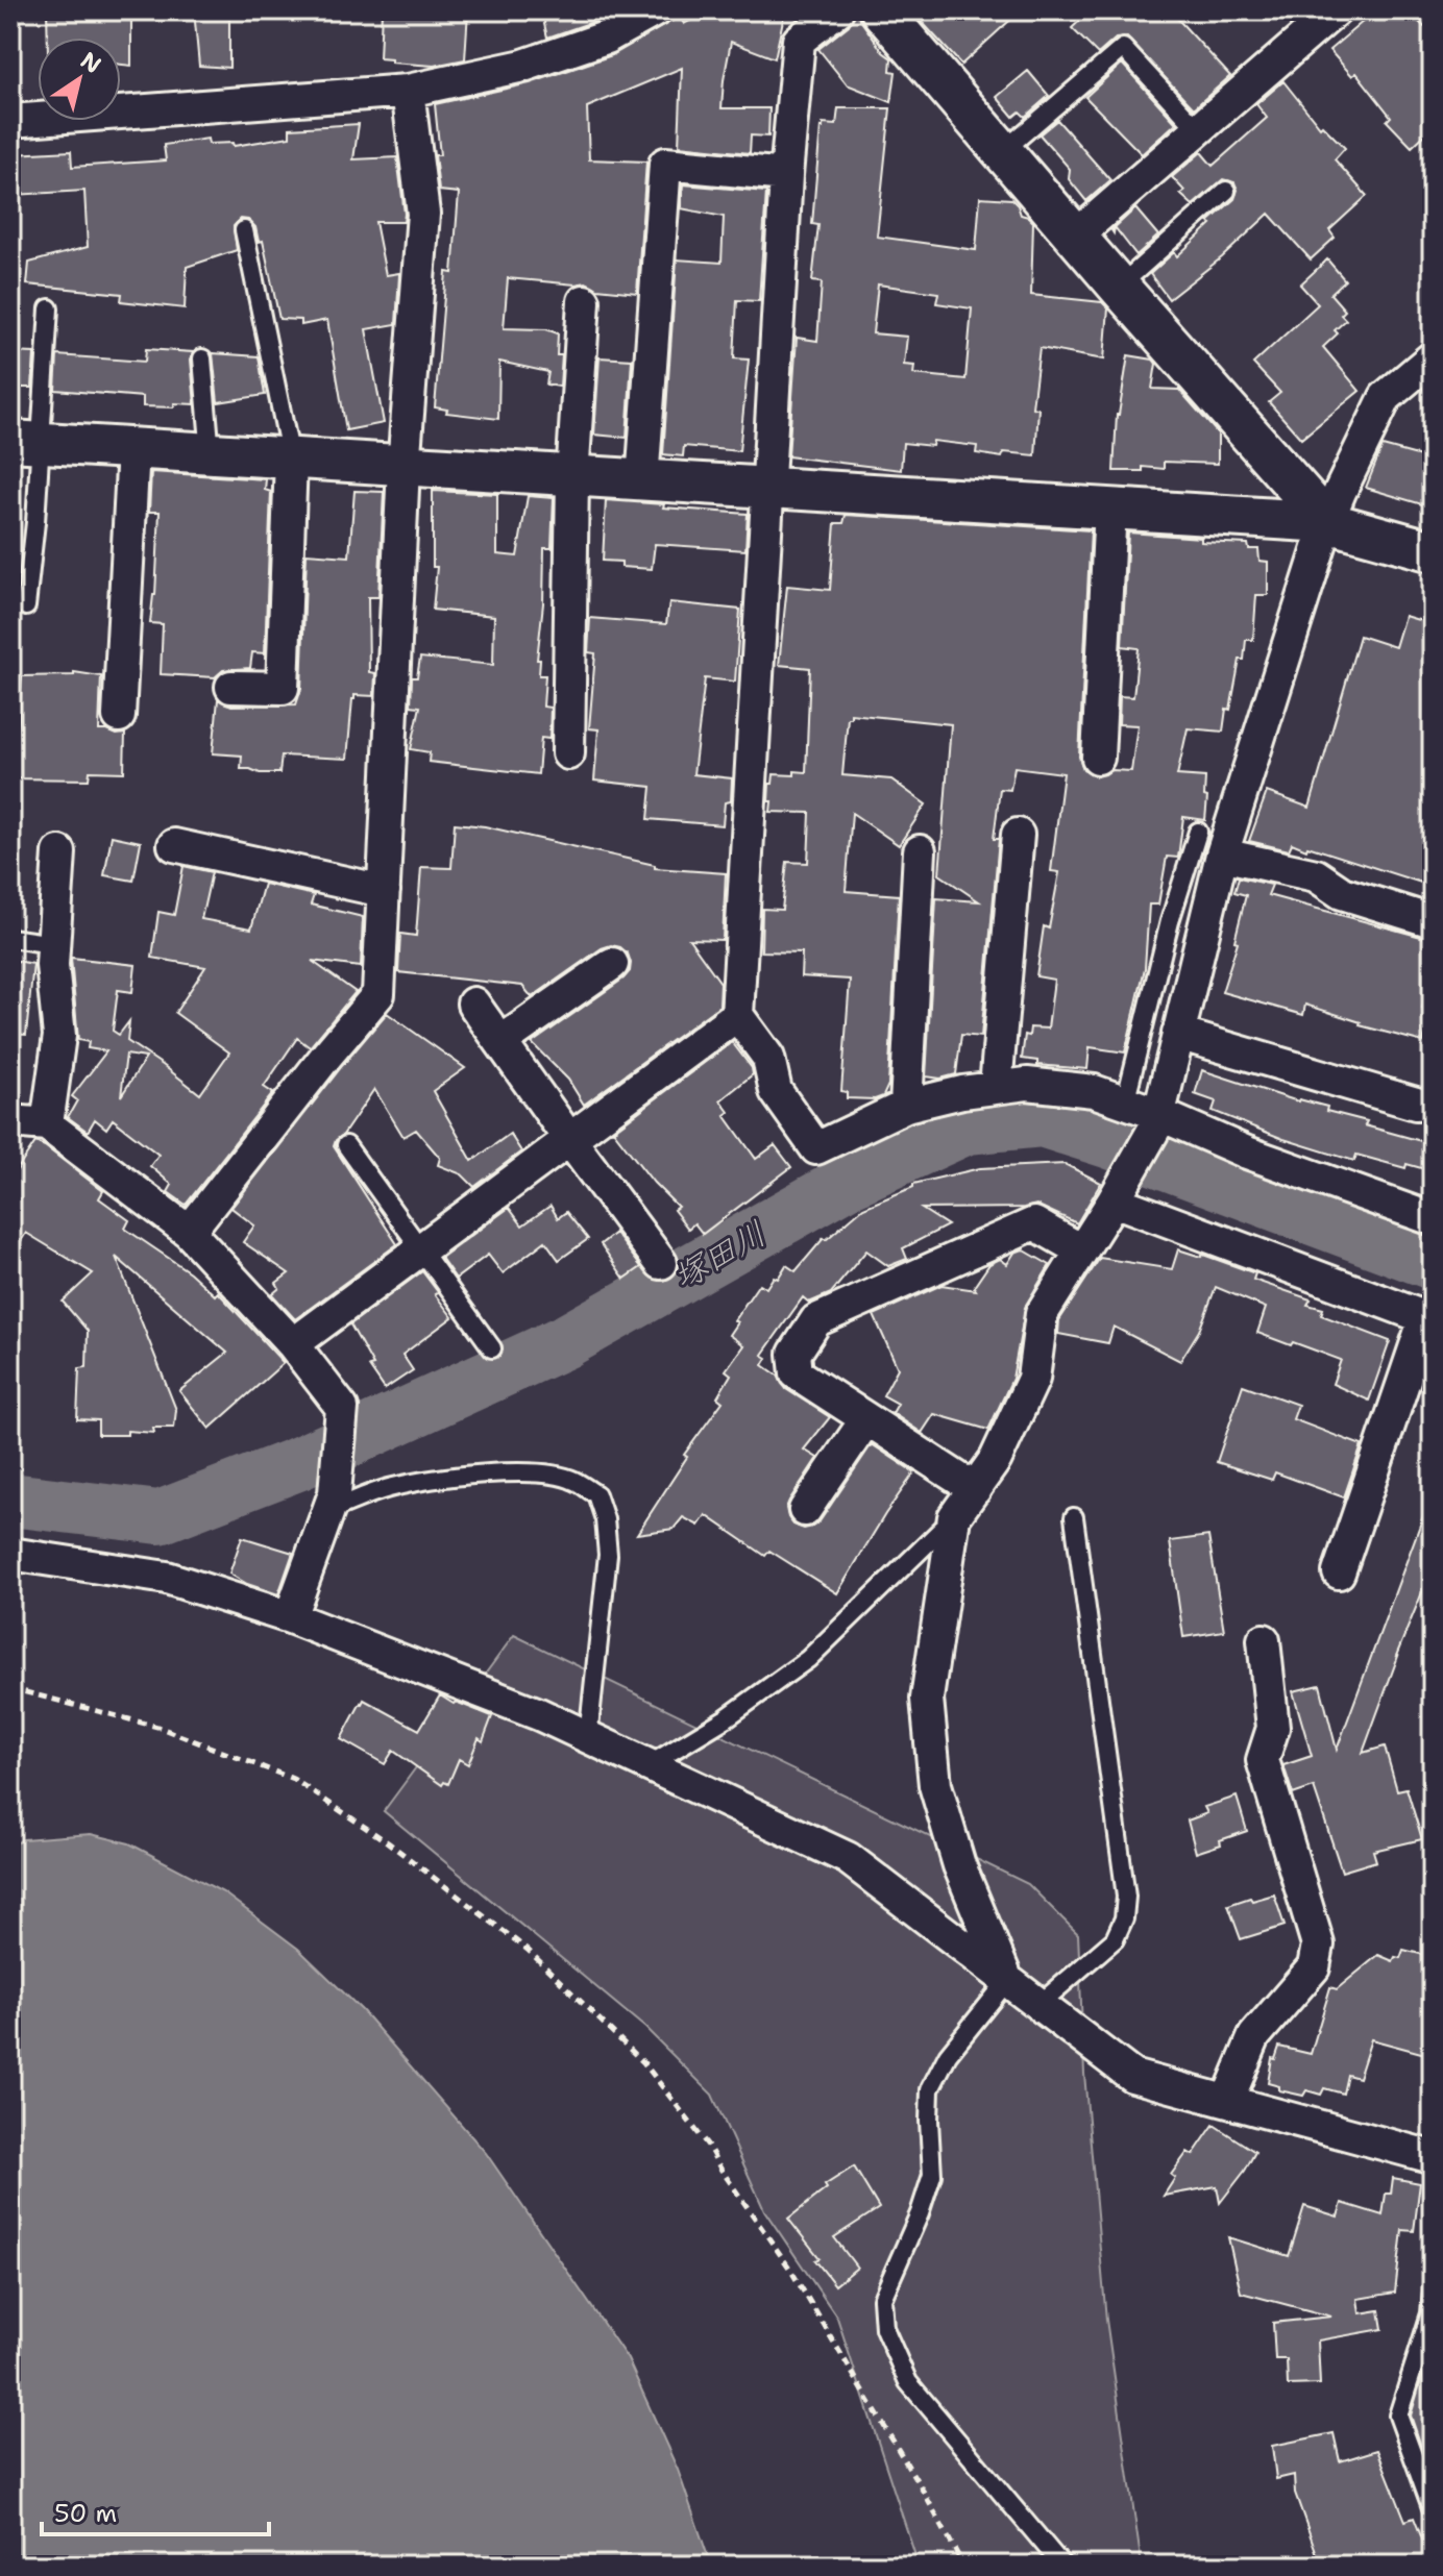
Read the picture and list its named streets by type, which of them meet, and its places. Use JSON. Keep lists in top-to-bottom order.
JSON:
{
  "water": ["塚田川"],
  "scale_bar": "50 m",
  "north": "top right"
}
